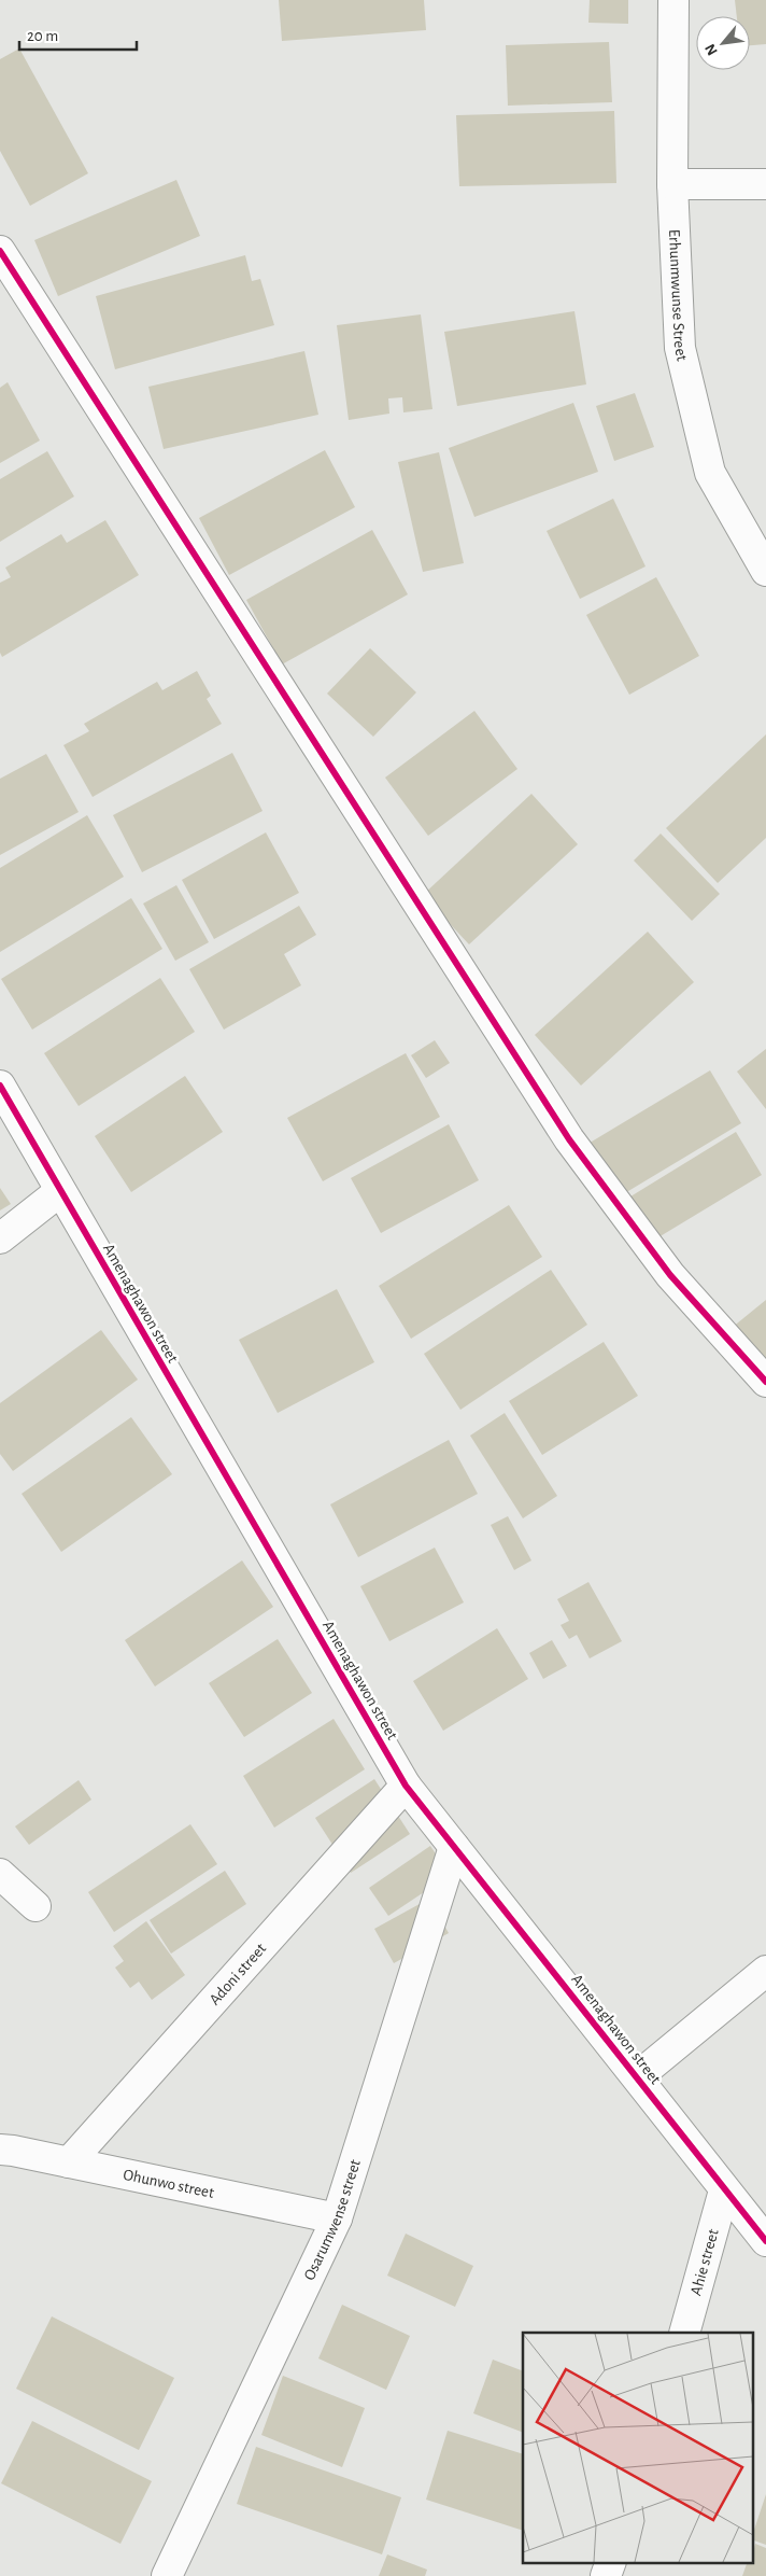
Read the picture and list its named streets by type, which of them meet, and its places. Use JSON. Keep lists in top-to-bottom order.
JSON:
{
  "streets": {
    "street": [
      "Erhunmwunse Street",
      "Amenaghawon street",
      "Adoni street",
      "Ohunwo street",
      "Osarumwense street",
      "Ahie street"
    ]
  },
  "crossings": [
    ["Amenaghawon street", "Adoni street"],
    ["Amenaghawon street", "Osarumwense street"],
    ["Amenaghawon street", "Ahie street"],
    ["Adoni street", "Ohunwo street"],
    ["Ohunwo street", "Osarumwense street"]
  ],
  "scale_bar": "20 m",
  "north": "bottom left"
}
